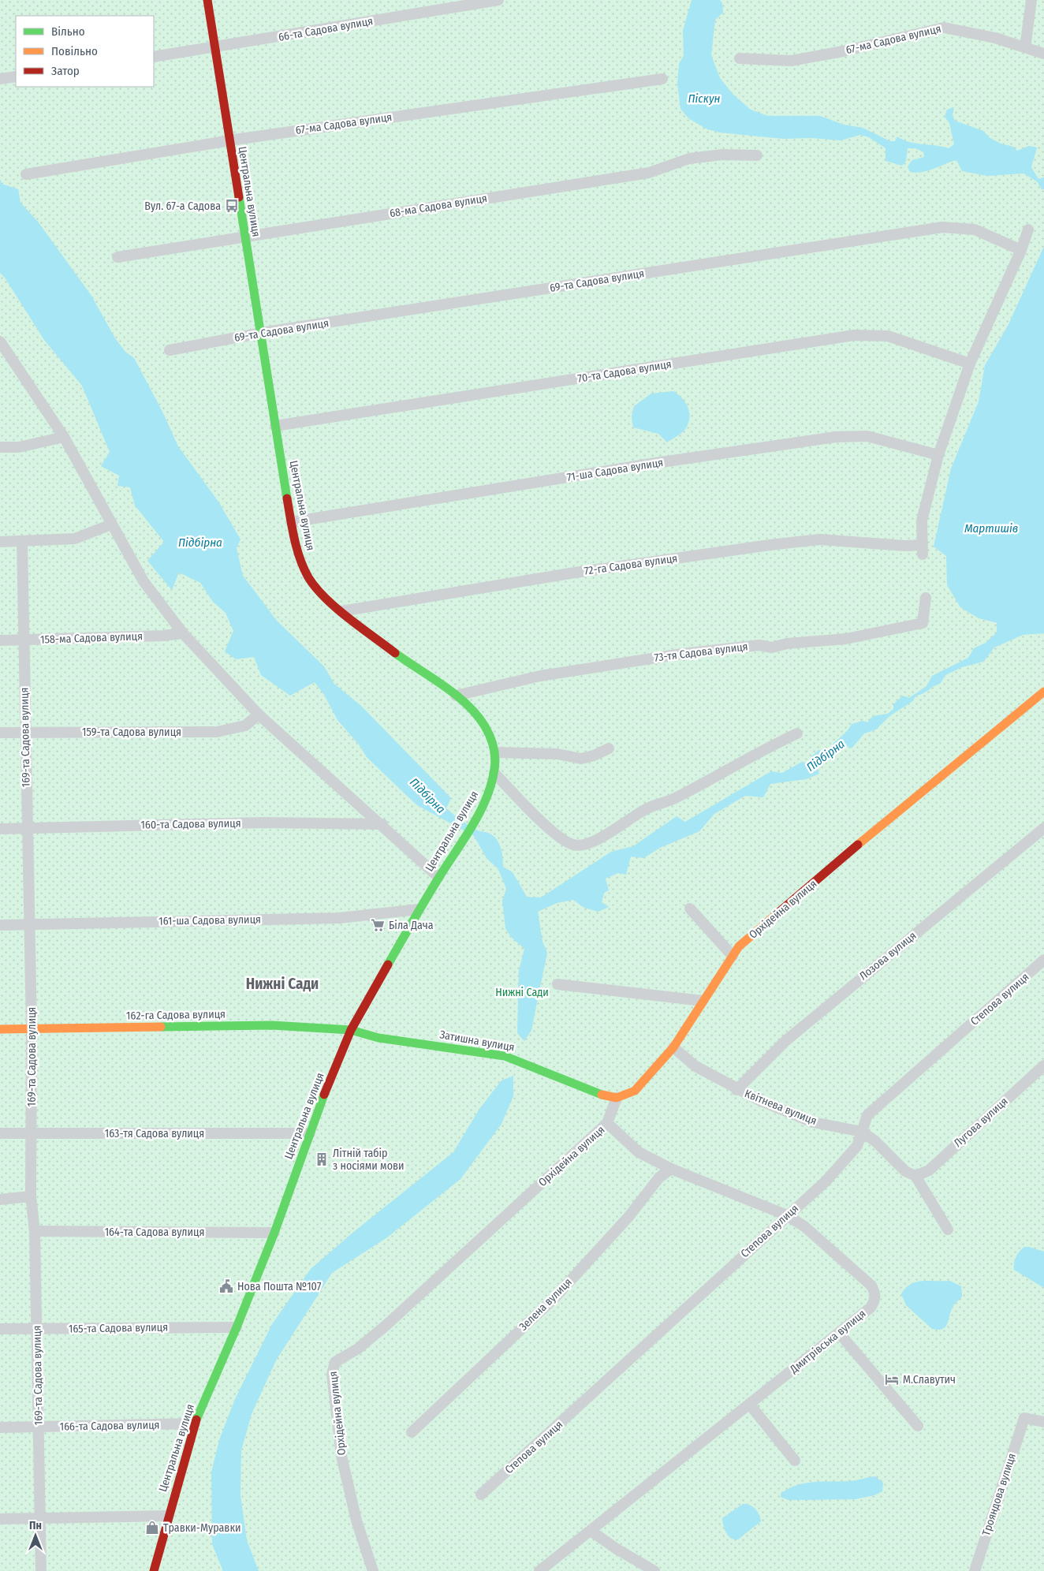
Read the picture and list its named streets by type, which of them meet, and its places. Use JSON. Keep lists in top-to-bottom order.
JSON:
{
  "streets": {
    "street": [
      "66-та Садова вулиця",
      "67-ма Садова вулиця",
      "Центральна вулиця",
      "68-ма Садова вулиця",
      "69-та Садова вулиця",
      "70-та Садова вулиця",
      "71-ша Садова вулиця",
      "72-га Садова вулиця",
      "158-ма Садова вулиця",
      "73-тя Садова вулиця",
      "159-та Садова вулиця",
      "169-та Садова вулиця",
      "160-та Садова вулиця",
      "Орхідейна вулиця",
      "161-ша Садова вулиця",
      "Лозова вулиця",
      "Степова вулиця",
      "162-га Садова вулиця",
      "Затишна вулиця",
      "Квітнева вулиця",
      "Лугова вулиця",
      "163-тя Садова вулиця",
      "164-та Садова вулиця",
      "Зелена вулиця",
      "165-та Садова вулиця",
      "Дмитрівська вулиця",
      "166-та Садова вулиця",
      "Трояндова вулиця"
    ]
  },
  "crossings": [
    ["66-та Садова вулиця", "Центральна вулиця"],
    ["67-ма Садова вулиця", "Центральна вулиця"],
    ["Центральна вулиця", "68-ма Садова вулиця"],
    ["Центральна вулиця", "69-та Садова вулиця"],
    ["Центральна вулиця", "70-та Садова вулиця"],
    ["Центральна вулиця", "71-ша Садова вулиця"],
    ["Центральна вулиця", "72-га Садова вулиця"],
    ["Центральна вулиця", "73-тя Садова вулиця"],
    ["Центральна вулиця", "161-ша Садова вулиця"],
    ["Центральна вулиця", "162-га Садова вулиця"],
    ["Центральна вулиця", "Затишна вулиця"],
    ["Центральна вулиця", "163-тя Садова вулиця"],
    ["Центральна вулиця", "164-та Садова вулиця"],
    ["Центральна вулиця", "165-та Садова вулиця"],
    ["Центральна вулиця", "166-та Садова вулиця"],
    ["71-ша Садова вулиця", "72-га Садова вулиця"],
    ["158-ма Садова вулиця", "169-та Садова вулиця"],
    ["159-та Садова вулиця", "169-та Садова вулиця"],
    ["169-та Садова вулиця", "160-та Садова вулиця"],
    ["169-та Садова вулиця", "161-ша Садова вулиця"],
    ["169-та Садова вулиця", "162-га Садова вулиця"],
    ["169-та Садова вулиця", "163-тя Садова вулиця"],
    ["169-та Садова вулиця", "164-та Садова вулиця"],
    ["169-та Садова вулиця", "165-та Садова вулиця"],
    ["169-та Садова вулиця", "166-та Садова вулиця"],
    ["Орхідейна вулиця", "Затишна вулиця"],
    ["Орхідейна вулиця", "Квітнева вулиця"],
    ["Орхідейна вулиця", "Дмитрівська вулиця"],
    ["Лозова вулиця", "Квітнева вулиця"],
    ["Степова вулиця", "Квітнева вулиця"],
    ["Степова вулиця", "Дмитрівська вулиця"],
    ["162-га Садова вулиця", "Затишна вулиця"],
    ["Квітнева вулиця", "Лугова вулиця"],
    ["Зелена вулиця", "Дмитрівська вулиця"]
  ],
  "districts": ["Нижні Сади"],
  "water": ["Піскун", "Мартишів", "Підбірна"],
  "parks": ["Нижні Сади"],
  "places": {
    "bus stop": ["Вул. 67-а Садова"],
    "supermarket": ["Біла Дача"],
    "building": ["Літній табір з носіями мови"],
    "public building": ["Нова Пошта №107"],
    "hotel": ["М.Славутич"],
    "shop": ["Травки-Муравки"]
  },
  "legend": ["Вільно", "Повільно", "Затор"],
  "north": "top"
}
